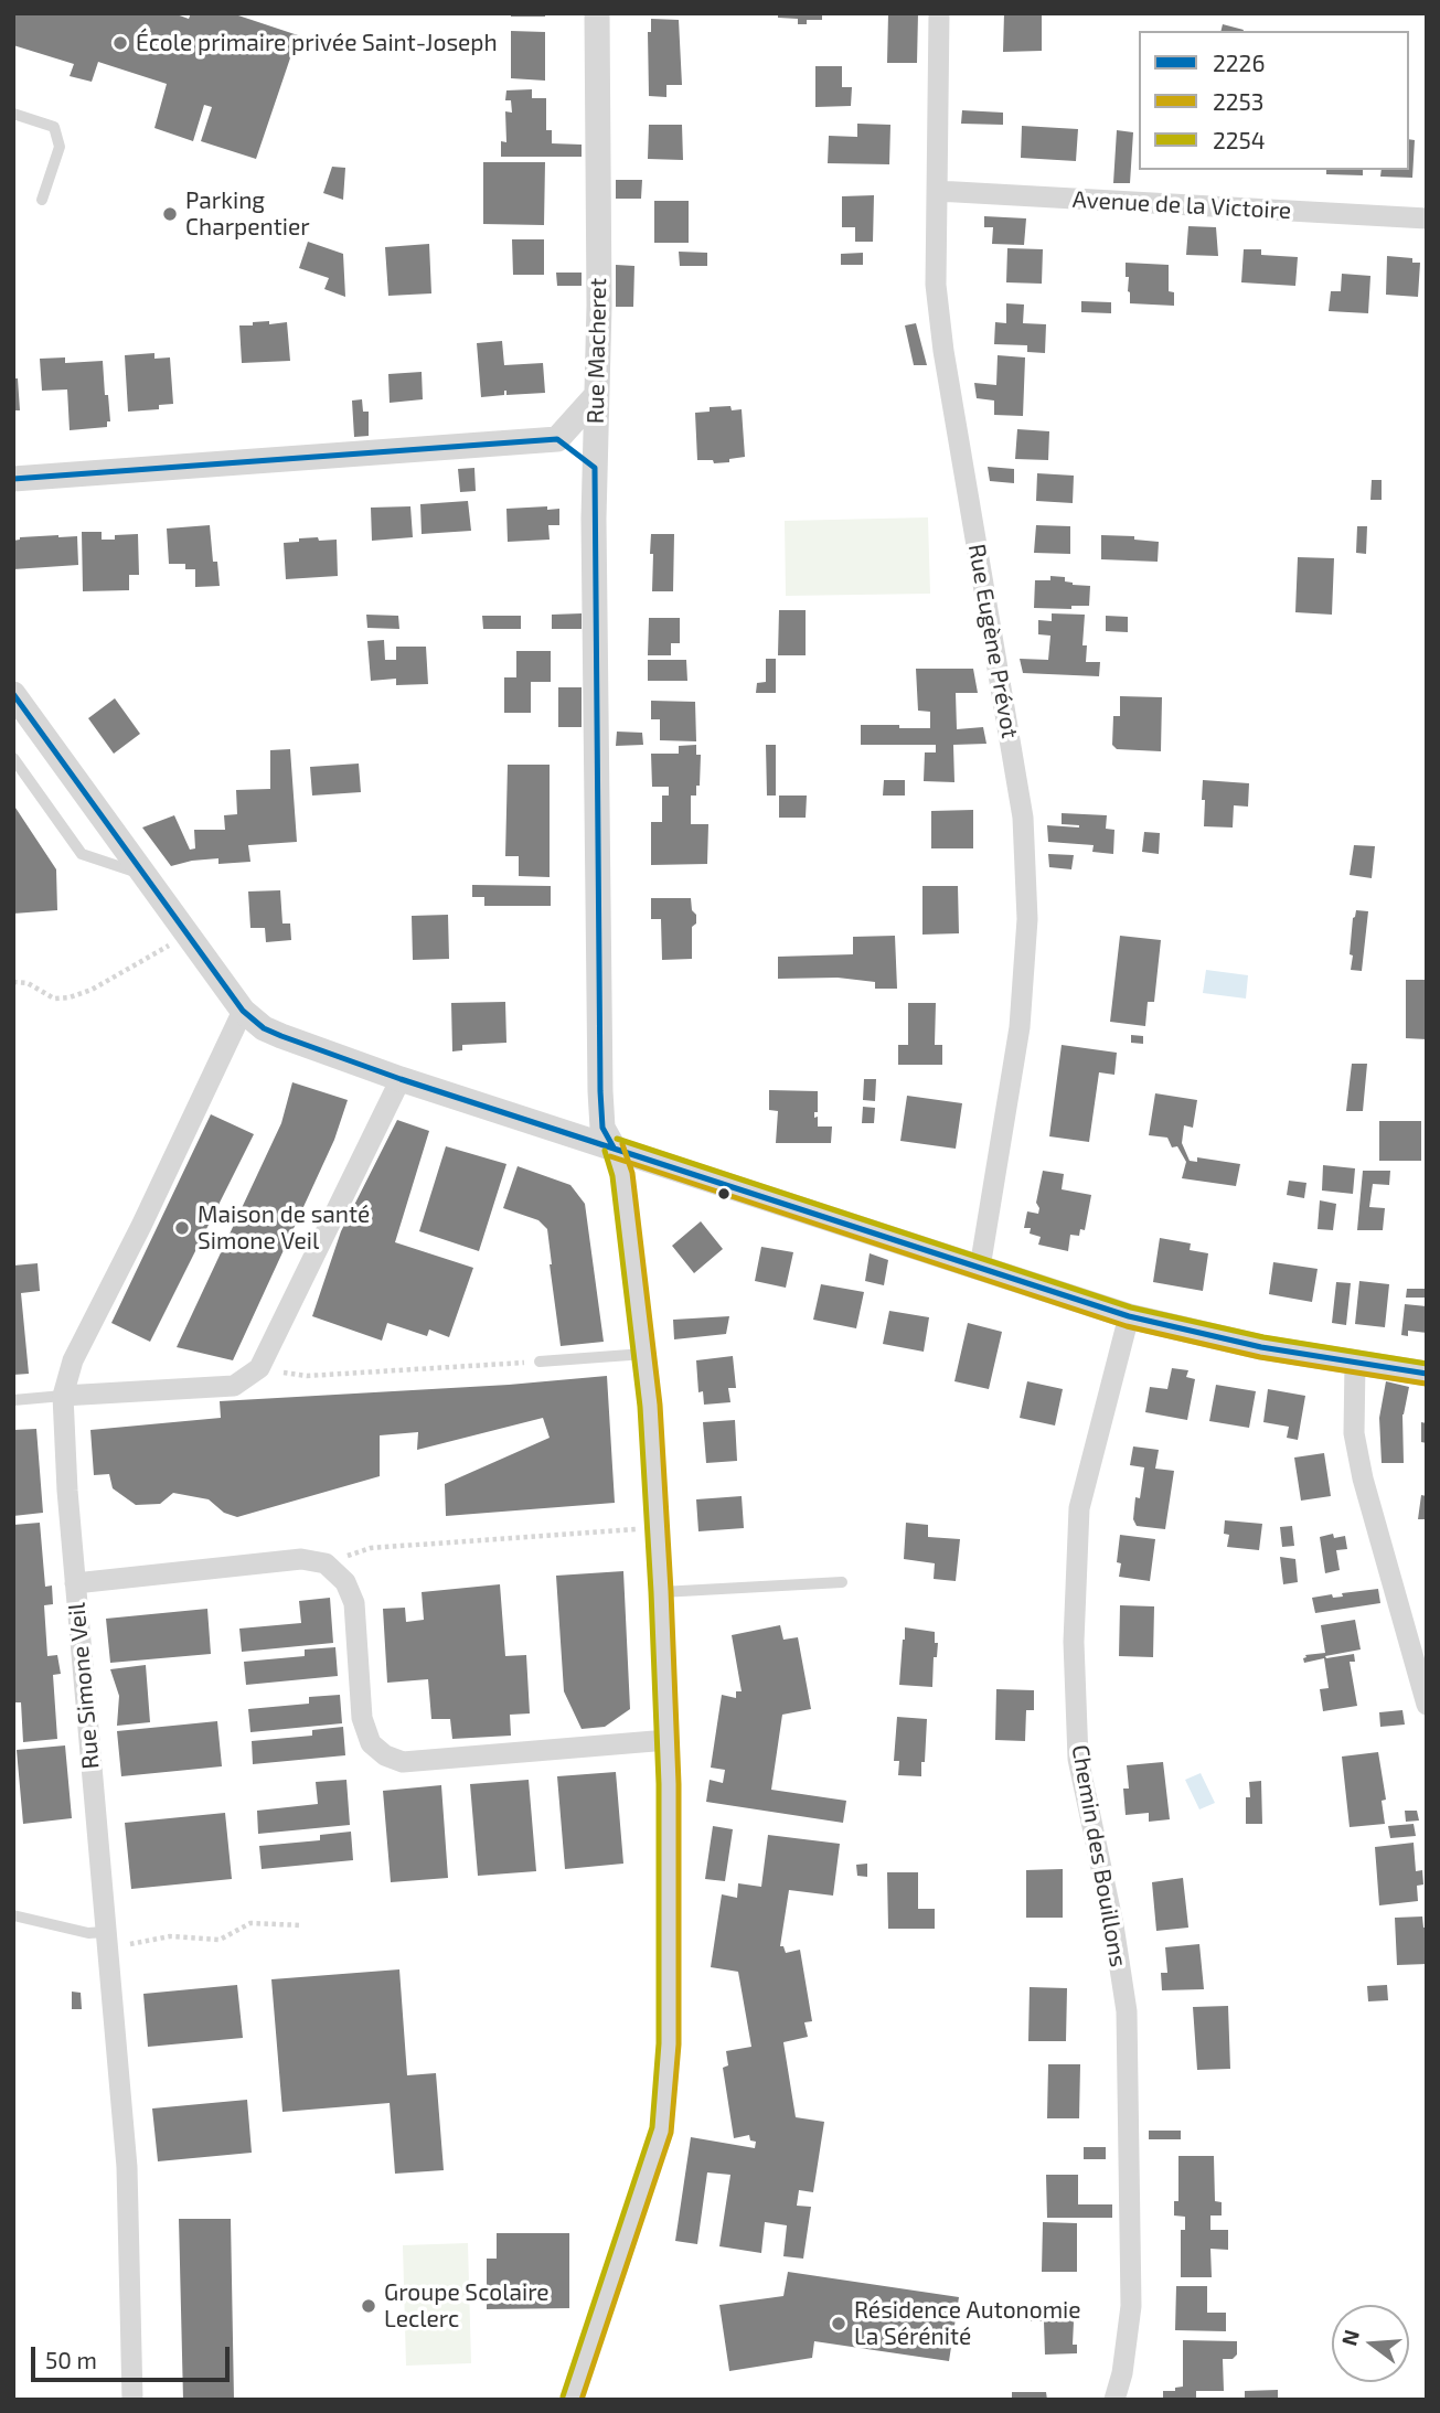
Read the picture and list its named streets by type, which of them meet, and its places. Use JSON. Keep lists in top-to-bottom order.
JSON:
{
  "streets": {
    "street": [
      "Avenue de la Victoire",
      "Rue Macheret",
      "Rue Eugène Prévot",
      "Rue Simone Veil",
      "Chemin des Bouillons"
    ]
  },
  "crossings": [
    ["Avenue de la Victoire", "Rue Eugène Prévot"]
  ],
  "places": [
    "École primaire privée Saint-Joseph",
    "Parking Charpentier",
    "Maison de santé Simone Veil",
    "Groupe Scolaire Leclerc",
    "Résidence Autonomie La Sérénité"
  ],
  "lines": ["transit line 2226", "transit line 2254", "transit line 2253"],
  "legend": ["2226", "2253", "2254"],
  "scale_bar": "50 m",
  "north": "left"
}
